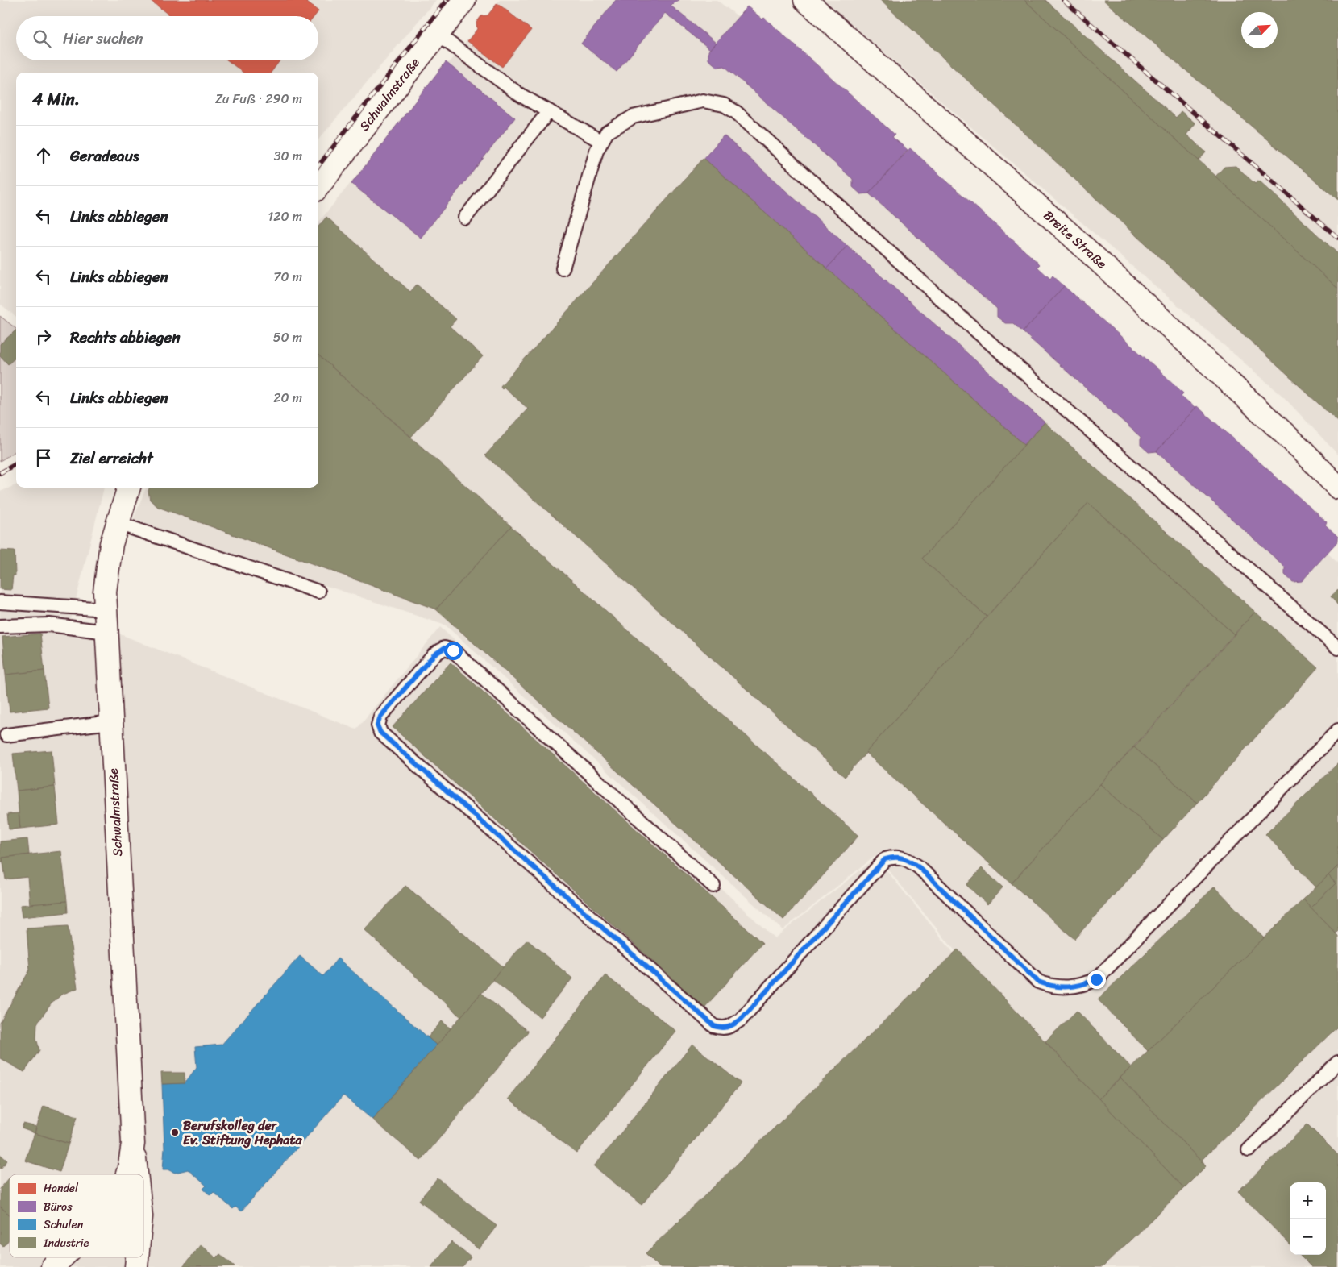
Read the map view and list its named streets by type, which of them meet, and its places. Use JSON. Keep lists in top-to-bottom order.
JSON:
{
  "streets": {
    "street": ["Schwalmstraße", "Breite Straße"]
  },
  "places": ["Berufskolleg der Ev. Stiftung Hephata"],
  "legend": [
    "Handel",
    "Büros",
    "Schulen",
    "Industrie"
  ],
  "north": "top right",
  "page": {
    "search": "Hier suchen",
    "heading": ["4 Min.", "Zu Fuß · 290 m"],
    "list": [
      ["Geradeaus", "30 m"],
      ["Links abbiegen", "120 m"],
      ["Links abbiegen", "70 m"],
      ["Rechts abbiegen", "50 m"],
      ["Links abbiegen", "20 m"],
      "Ziel erreicht"
    ],
    "map_buttons": ["+", "−"]
  }
}
